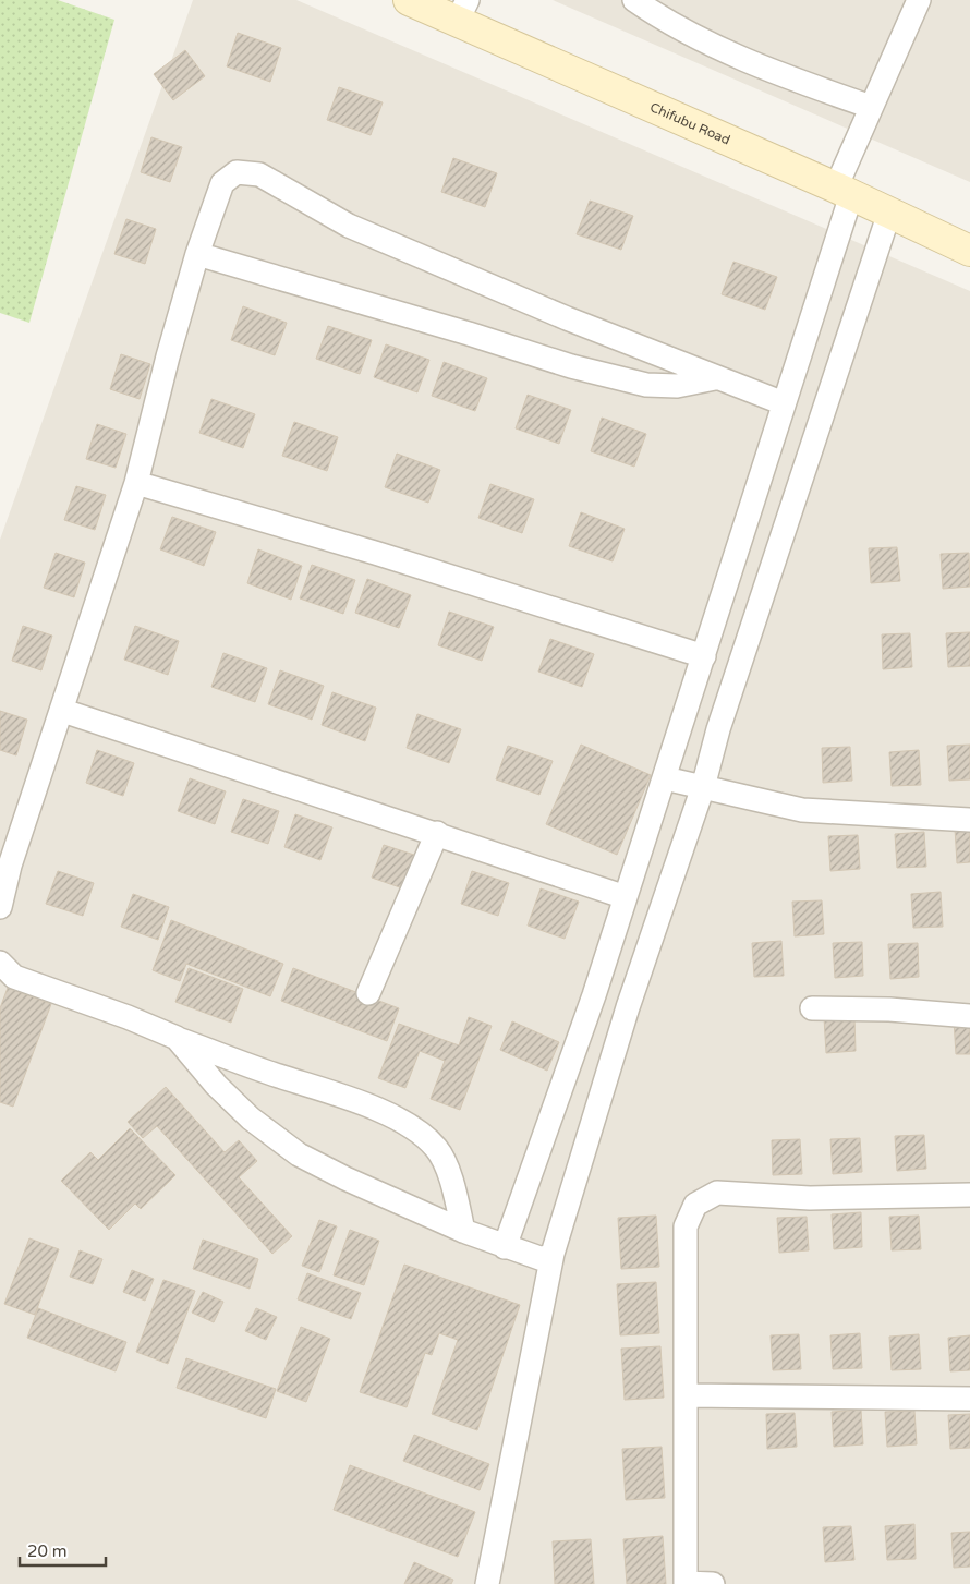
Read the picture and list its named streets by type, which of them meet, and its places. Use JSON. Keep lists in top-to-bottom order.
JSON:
{
  "streets": {
    "main road": ["Chifubu Road"]
  },
  "scale_bar": "20 m"
}
